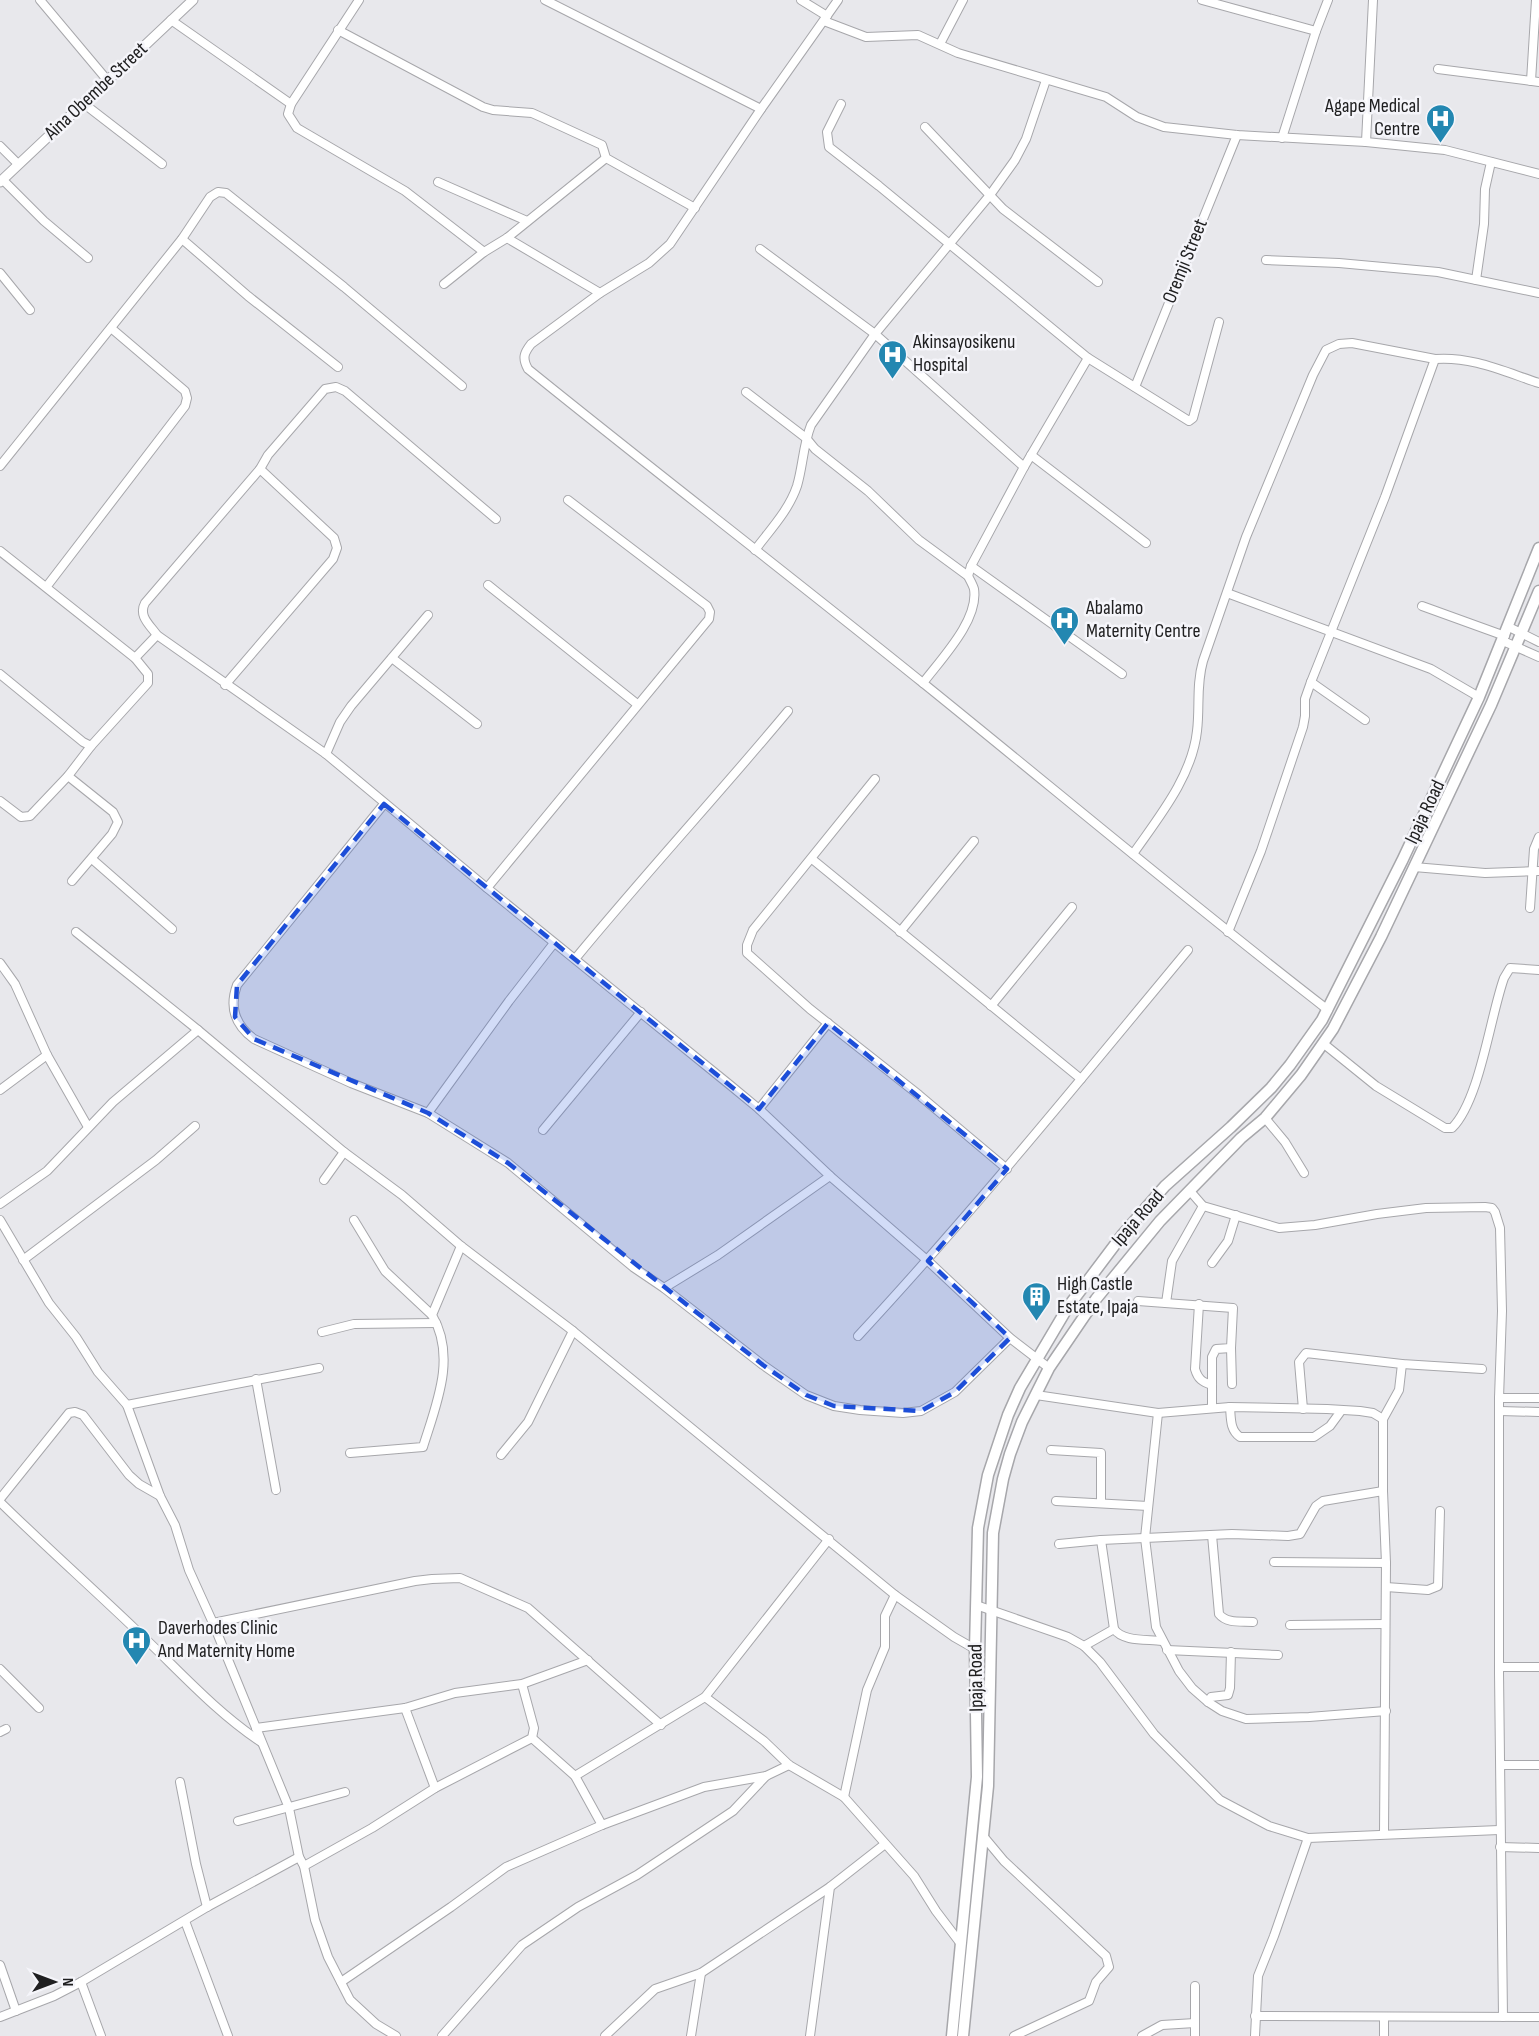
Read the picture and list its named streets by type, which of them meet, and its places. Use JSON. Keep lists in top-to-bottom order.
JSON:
{
  "streets": {
    "main road": ["Ipaja Road"],
    "street": ["Aina Obembe Street", "Oremji Street"]
  },
  "places": {
    "hospital": [
      "Agape Medical Centre",
      "Akinsayosikenu Hospital",
      "Abalamo Maternity Centre",
      "Daverhodes Clinic And Maternity Home"
    ],
    "building": ["High Castle Estate, Ipaja"]
  },
  "north": "right"
}
